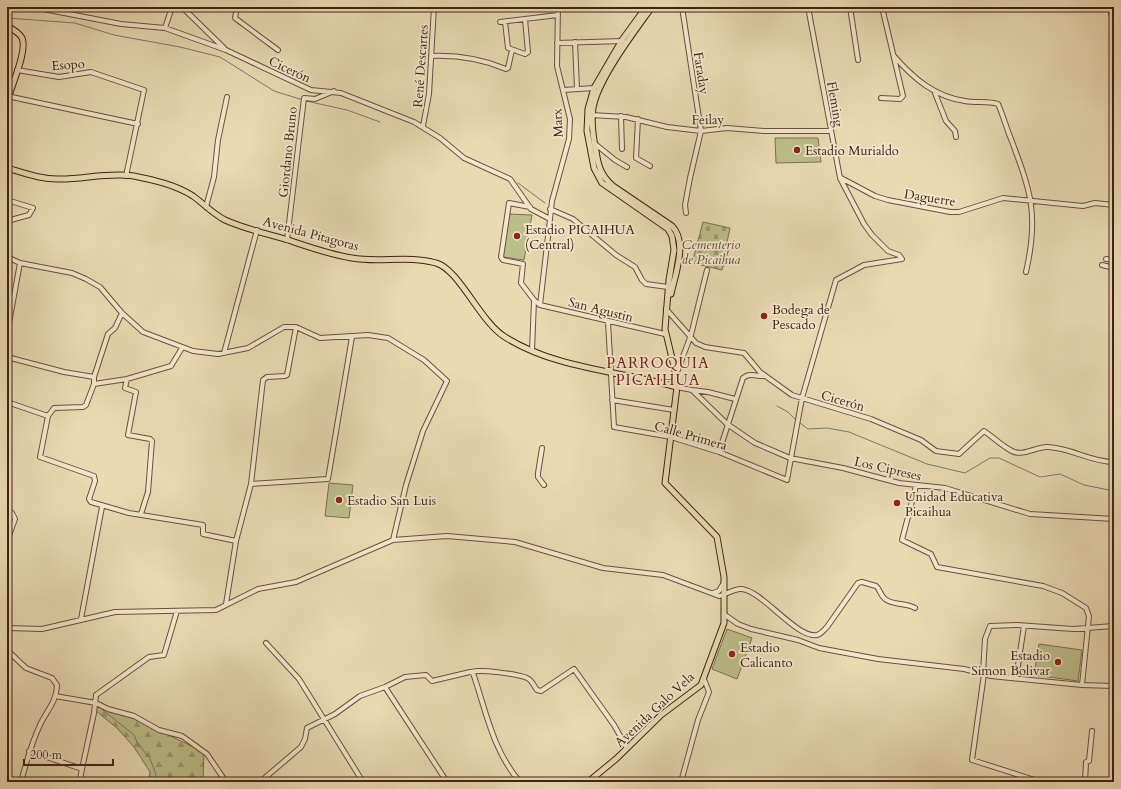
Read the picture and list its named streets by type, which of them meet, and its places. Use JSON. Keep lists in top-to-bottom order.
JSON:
{
  "streets": {
    "main road": ["Avenida Pitagoras", "Avenida Galo Vela"],
    "street": [
      "Esopo",
      "René Descartes",
      "Cicerón",
      "Faraday",
      "Fleming",
      "Feilay",
      "Marx",
      "Giordano Bruno",
      "Daguerre",
      "San Agustin",
      "Calle Primera",
      "Los Cipreses"
    ]
  },
  "crossings": [
    ["René Descartes", "Cicerón"],
    ["Cicerón", "Fleming"],
    ["Cicerón", "Marx"],
    ["Cicerón", "Giordano Bruno"],
    ["Cicerón", "Avenida Galo Vela"],
    ["Faraday", "Feilay"],
    ["Fleming", "Feilay"],
    ["Fleming", "Daguerre"],
    ["Feilay", "Avenida Galo Vela"],
    ["Marx", "San Agustin"],
    ["Giordano Bruno", "Avenida Pitagoras"],
    ["Avenida Pitagoras", "Avenida Galo Vela"],
    ["San Agustin", "Avenida Galo Vela"],
    ["Calle Primera", "Los Cipreses"],
    ["Calle Primera", "Avenida Galo Vela"]
  ],
  "districts": ["PARROQUIA PICAIHUA"],
  "parks": ["Cementerio de Picaihua"],
  "places": [
    "Estadio Murialdo",
    "Estadio PICAIHUA (Central)",
    "Bodega de Pescado",
    "Estadio San Luis",
    "Unidad Educativa Picaihua",
    "Estadio Calicanto",
    "Estadio Simon Bolivar"
  ],
  "scale_bar": "200 m"
}
